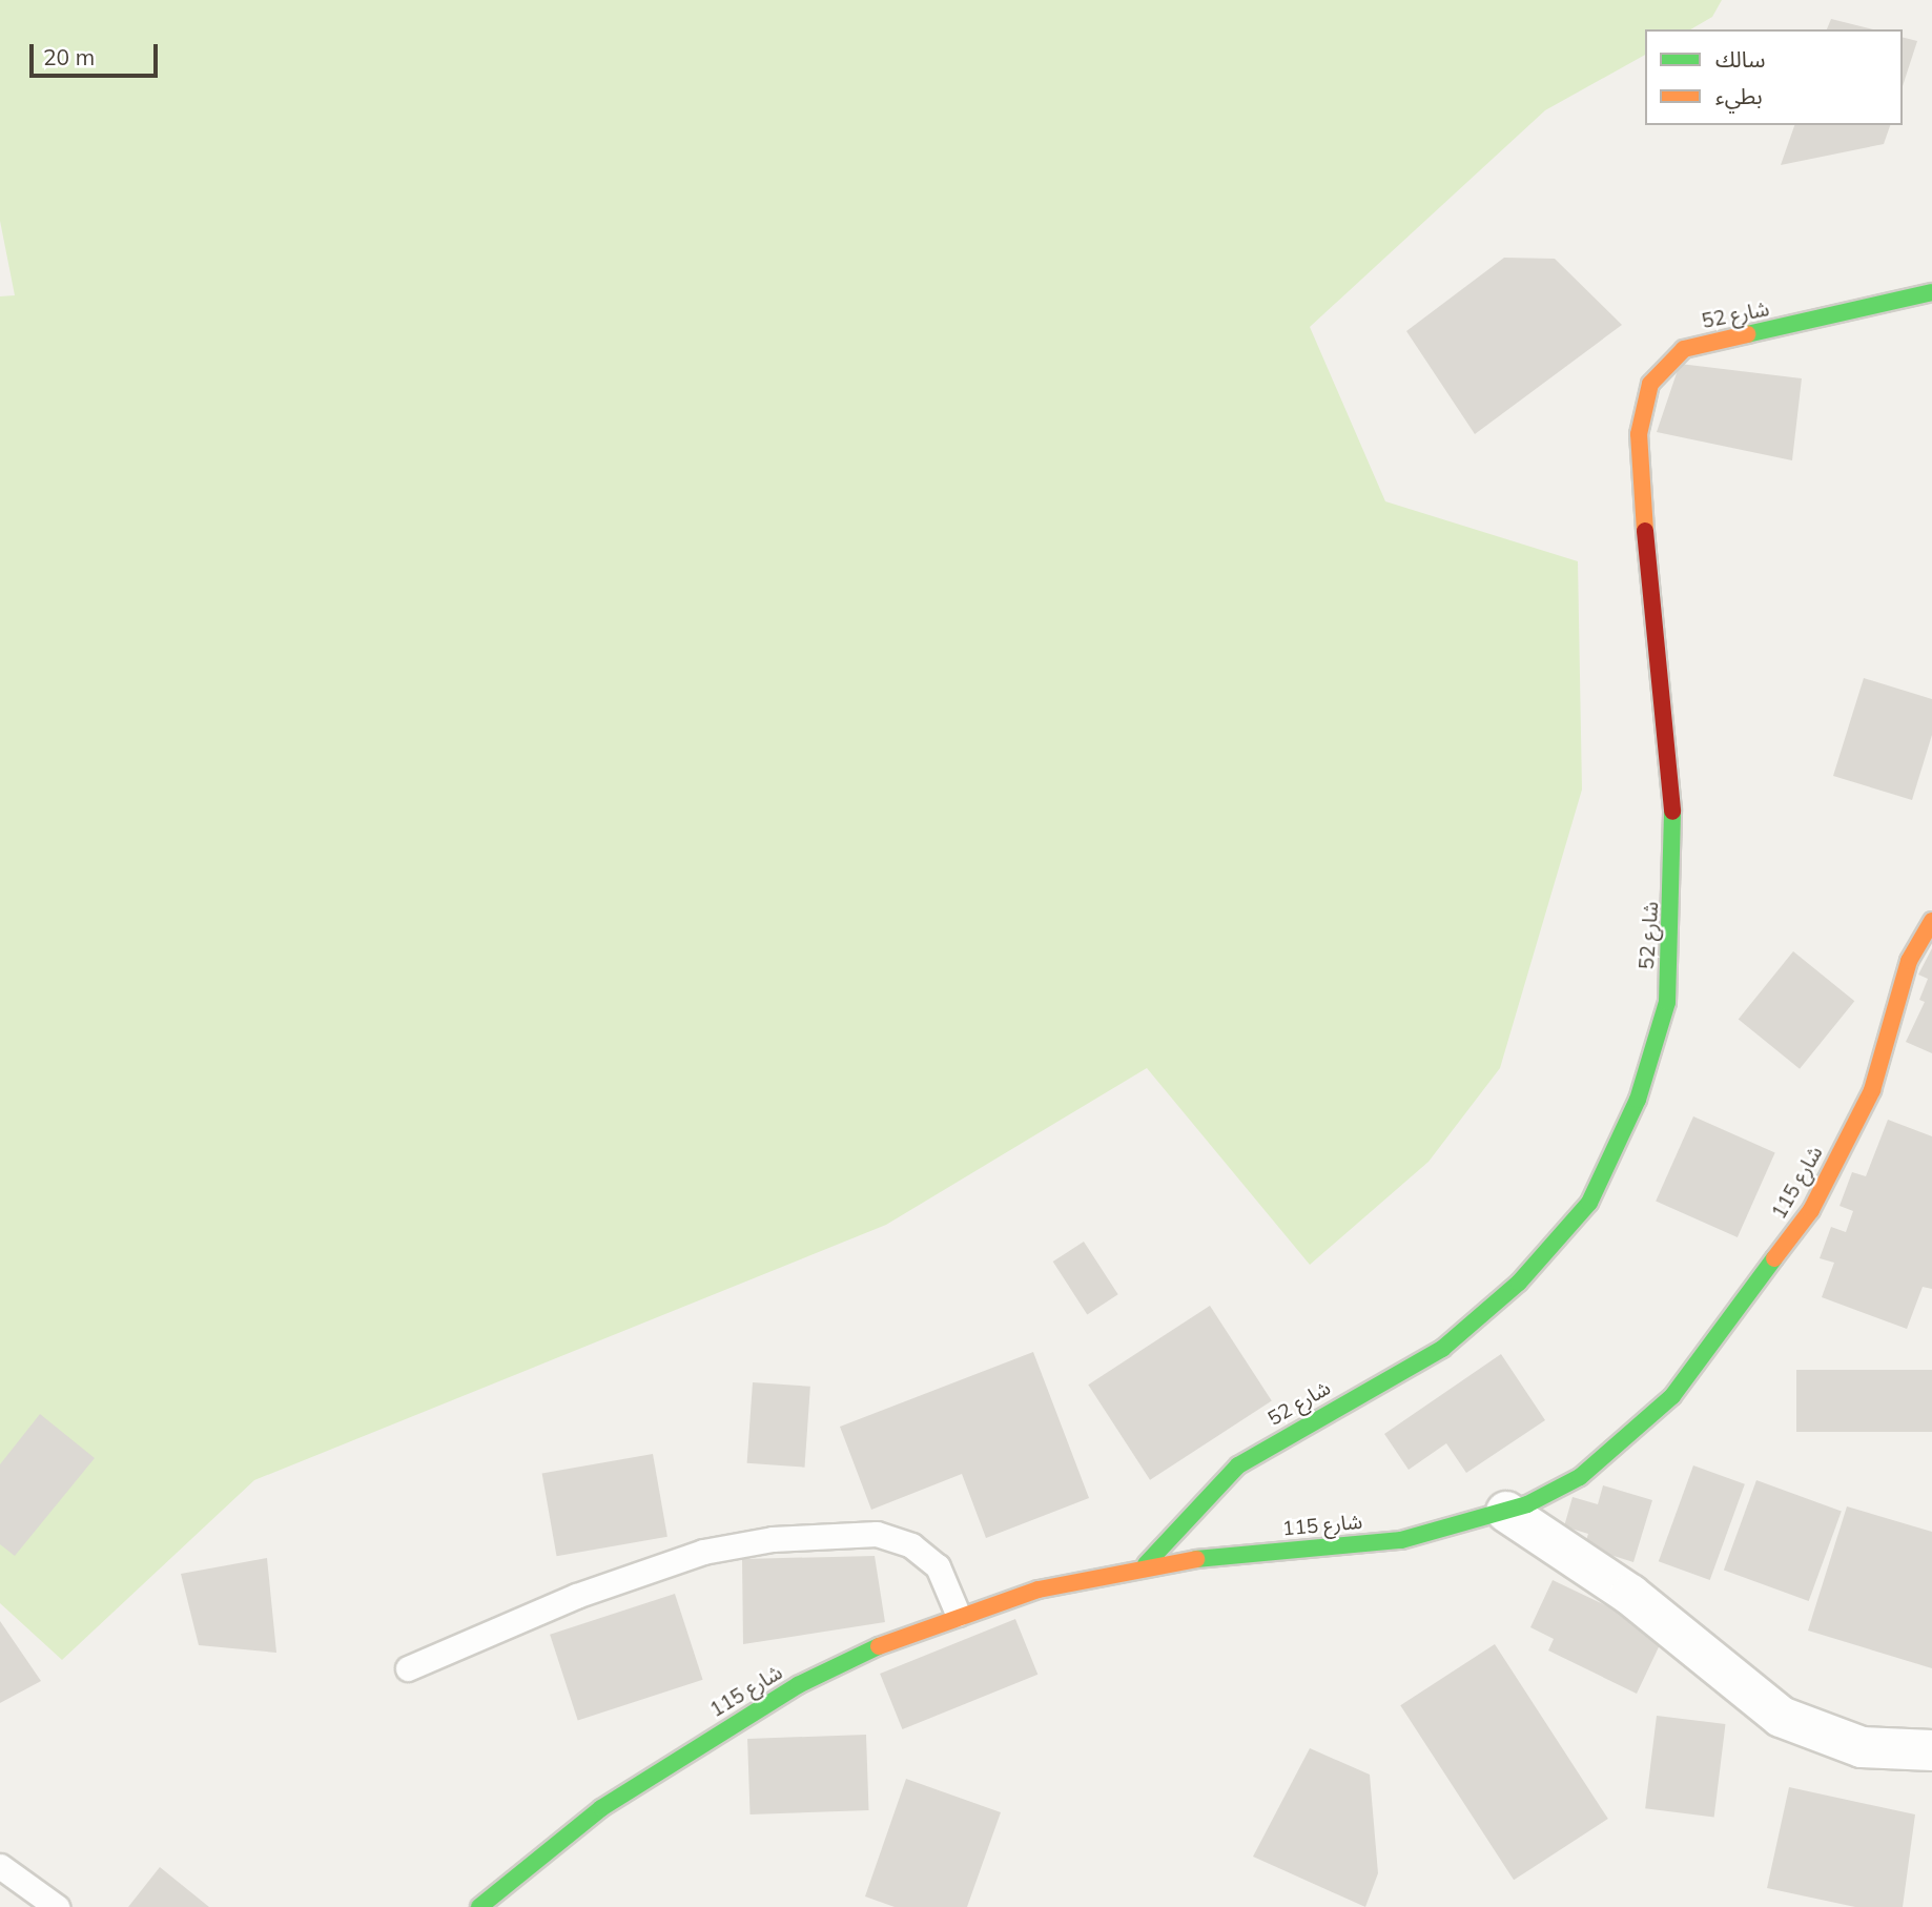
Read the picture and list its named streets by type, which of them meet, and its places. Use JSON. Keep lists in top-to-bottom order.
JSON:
{
  "streets": {
    "street": ["شارع 52", "شارع 115"]
  },
  "crossings": [
    ["شارع 52", "شارع 115"]
  ],
  "legend": ["سالك", "بطيء"],
  "scale_bar": "20 m"
}
